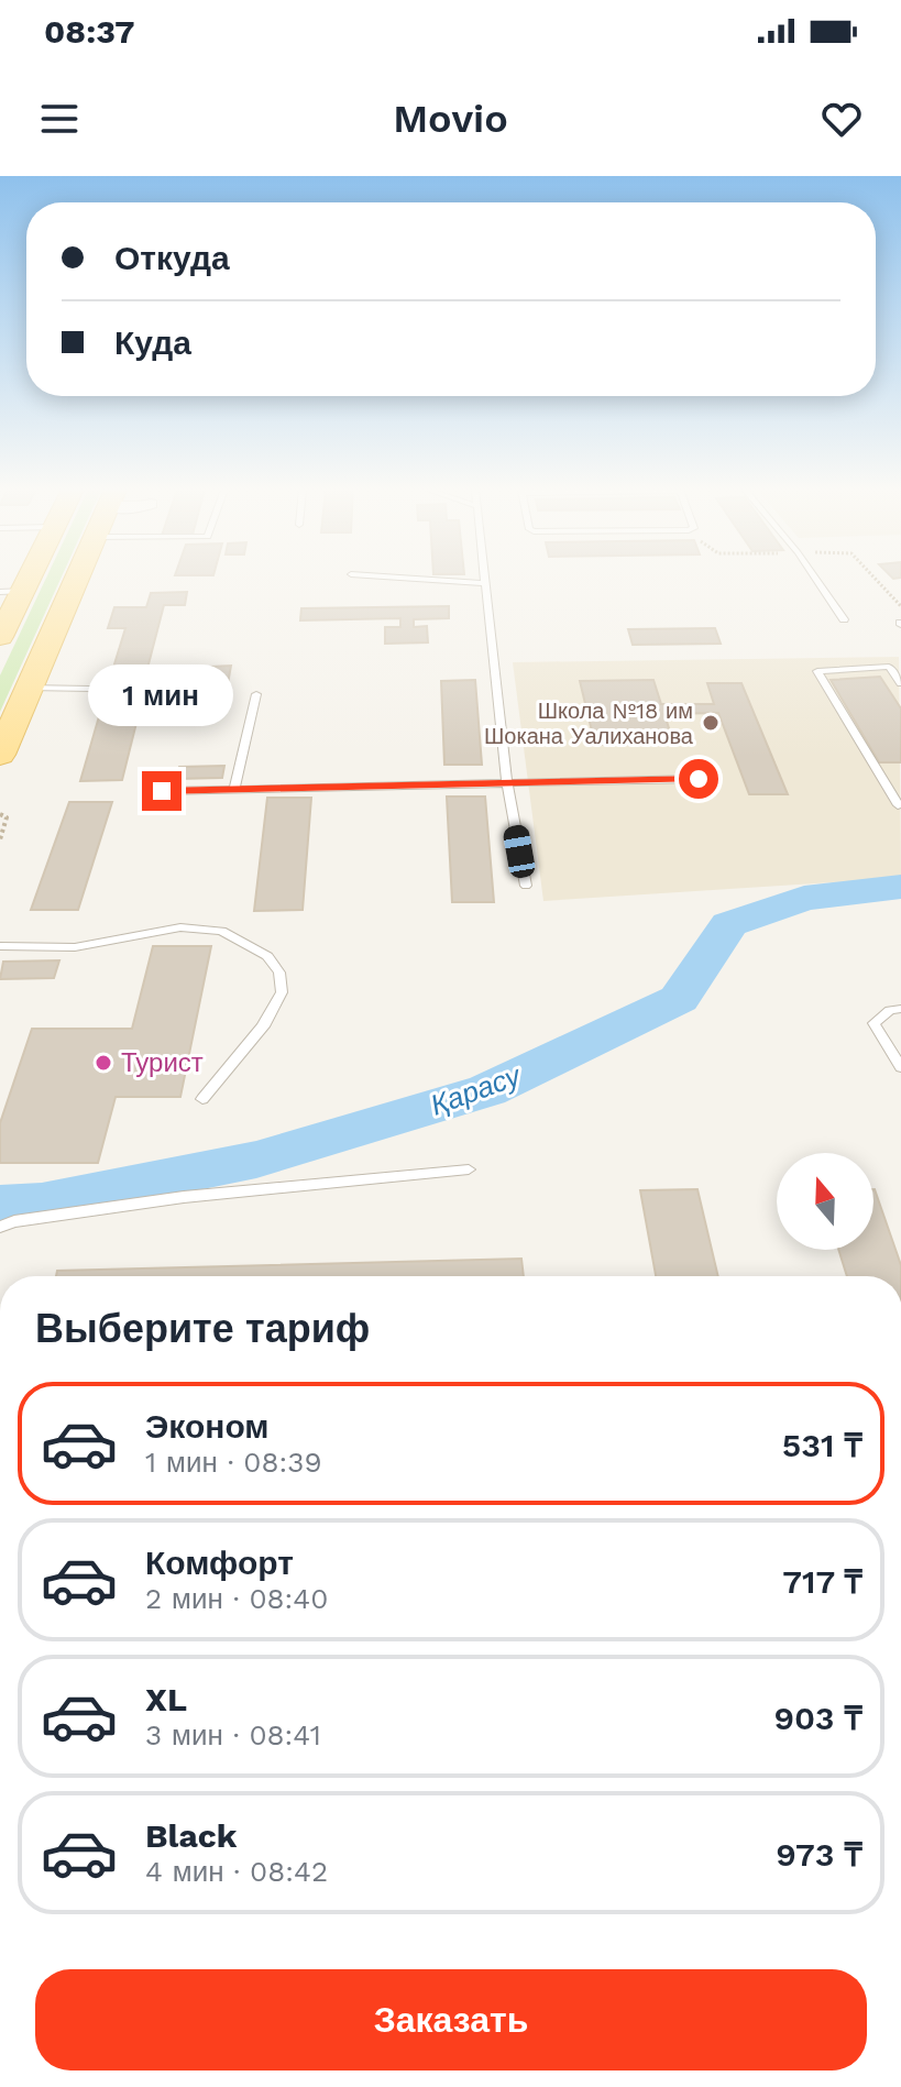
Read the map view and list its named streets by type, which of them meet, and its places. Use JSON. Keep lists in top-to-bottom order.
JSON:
{
  "water": ["Қарасу"],
  "places": ["Школа №18 им Шокана Уалиханова", "Турист"],
  "north": "top",
  "page": {
    "status": "08:37",
    "header": "Movio",
    "banner": ["Откуда", "Куда"],
    "bubble": "1 мин",
    "heading": "Выберите тариф",
    "list": [
      {
        "name": "Эконом",
        "note": "1 мин · 08:39",
        "value": "531 ₸"
      },
      {
        "name": "Комфорт",
        "note": "2 мин · 08:40",
        "value": "717 ₸"
      },
      {
        "name": "XL",
        "note": "3 мин · 08:41",
        "value": "903 ₸"
      },
      {
        "name": "Black",
        "note": "4 мин · 08:42",
        "value": "973 ₸"
      }
    ],
    "buttons": "Заказать"
  }
}
